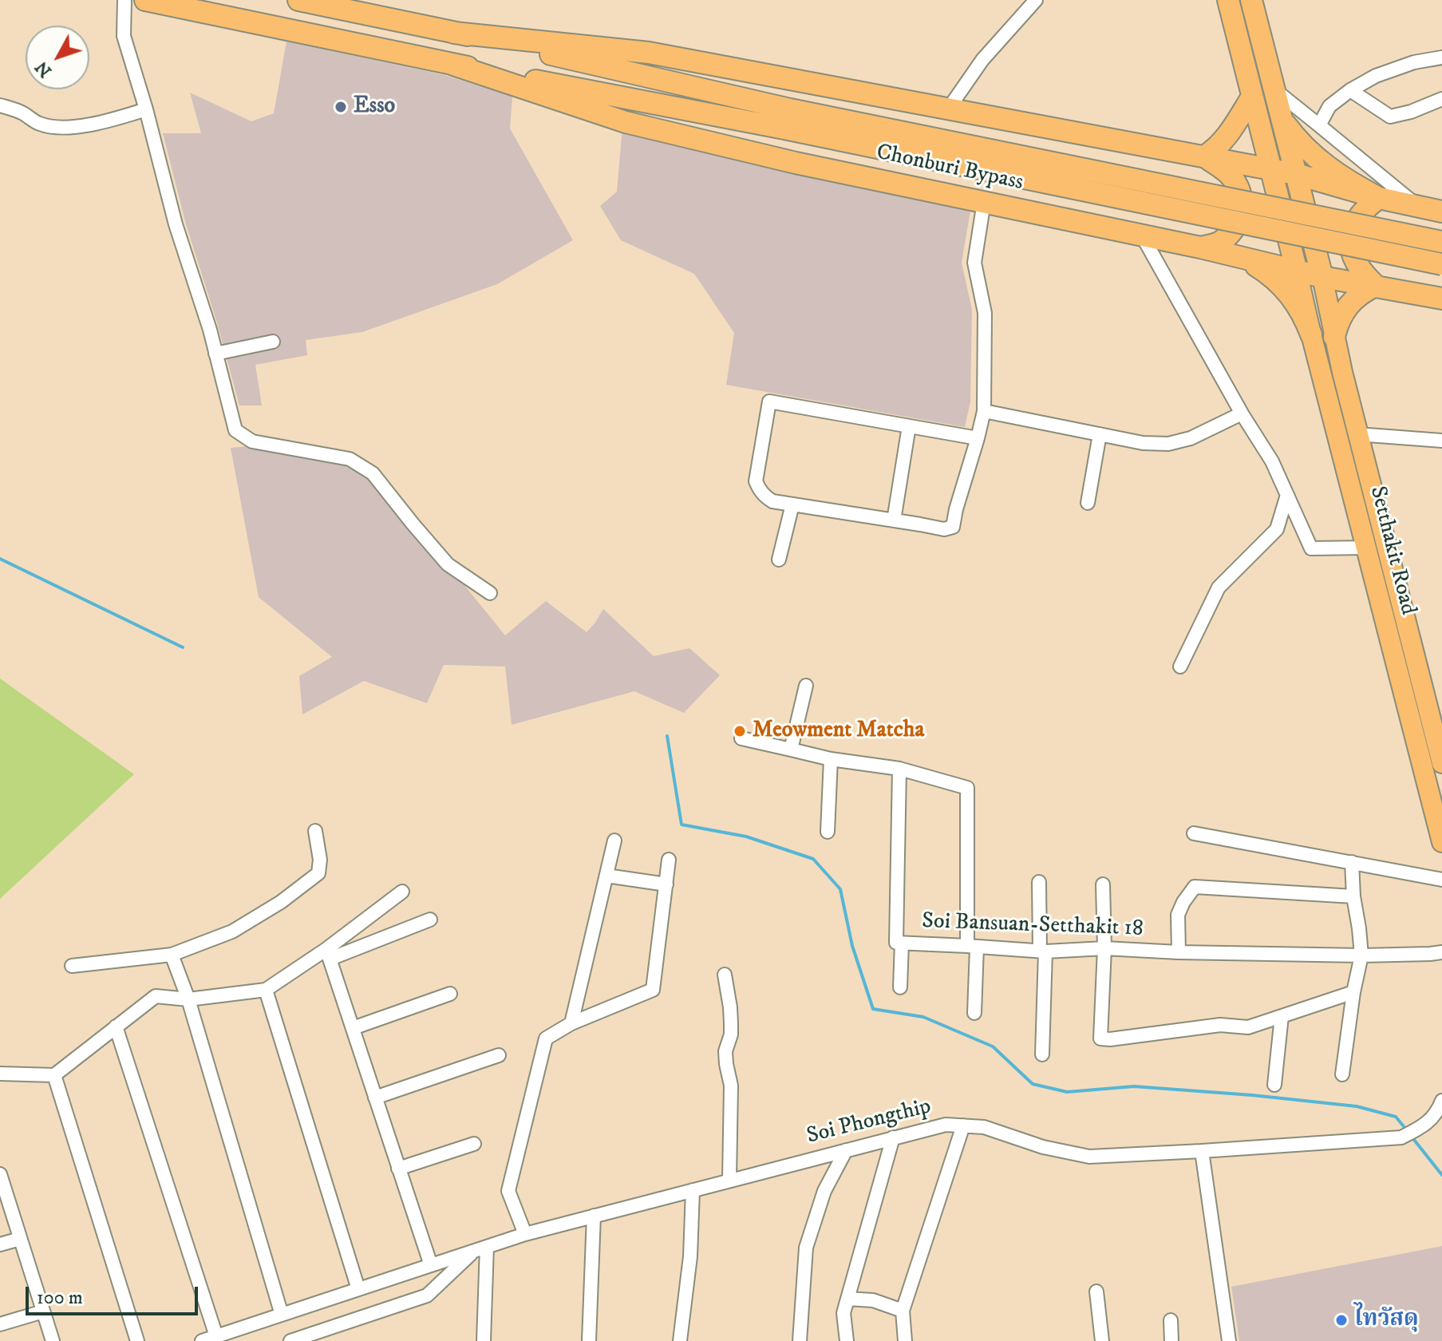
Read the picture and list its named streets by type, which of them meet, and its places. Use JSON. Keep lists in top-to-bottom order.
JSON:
{
  "streets": {
    "highway": ["Chonburi Bypass"],
    "main road": ["Setthakit Road"],
    "street": ["Soi Bansuan-Setthakit 18", "Soi Phongthip"]
  },
  "crossings": [
    ["Chonburi Bypass", "Setthakit Road"]
  ],
  "places": ["Esso", "Meowment Matcha", "ไทวัสดุ"],
  "scale_bar": "100 m",
  "north": "bottom left"
}
